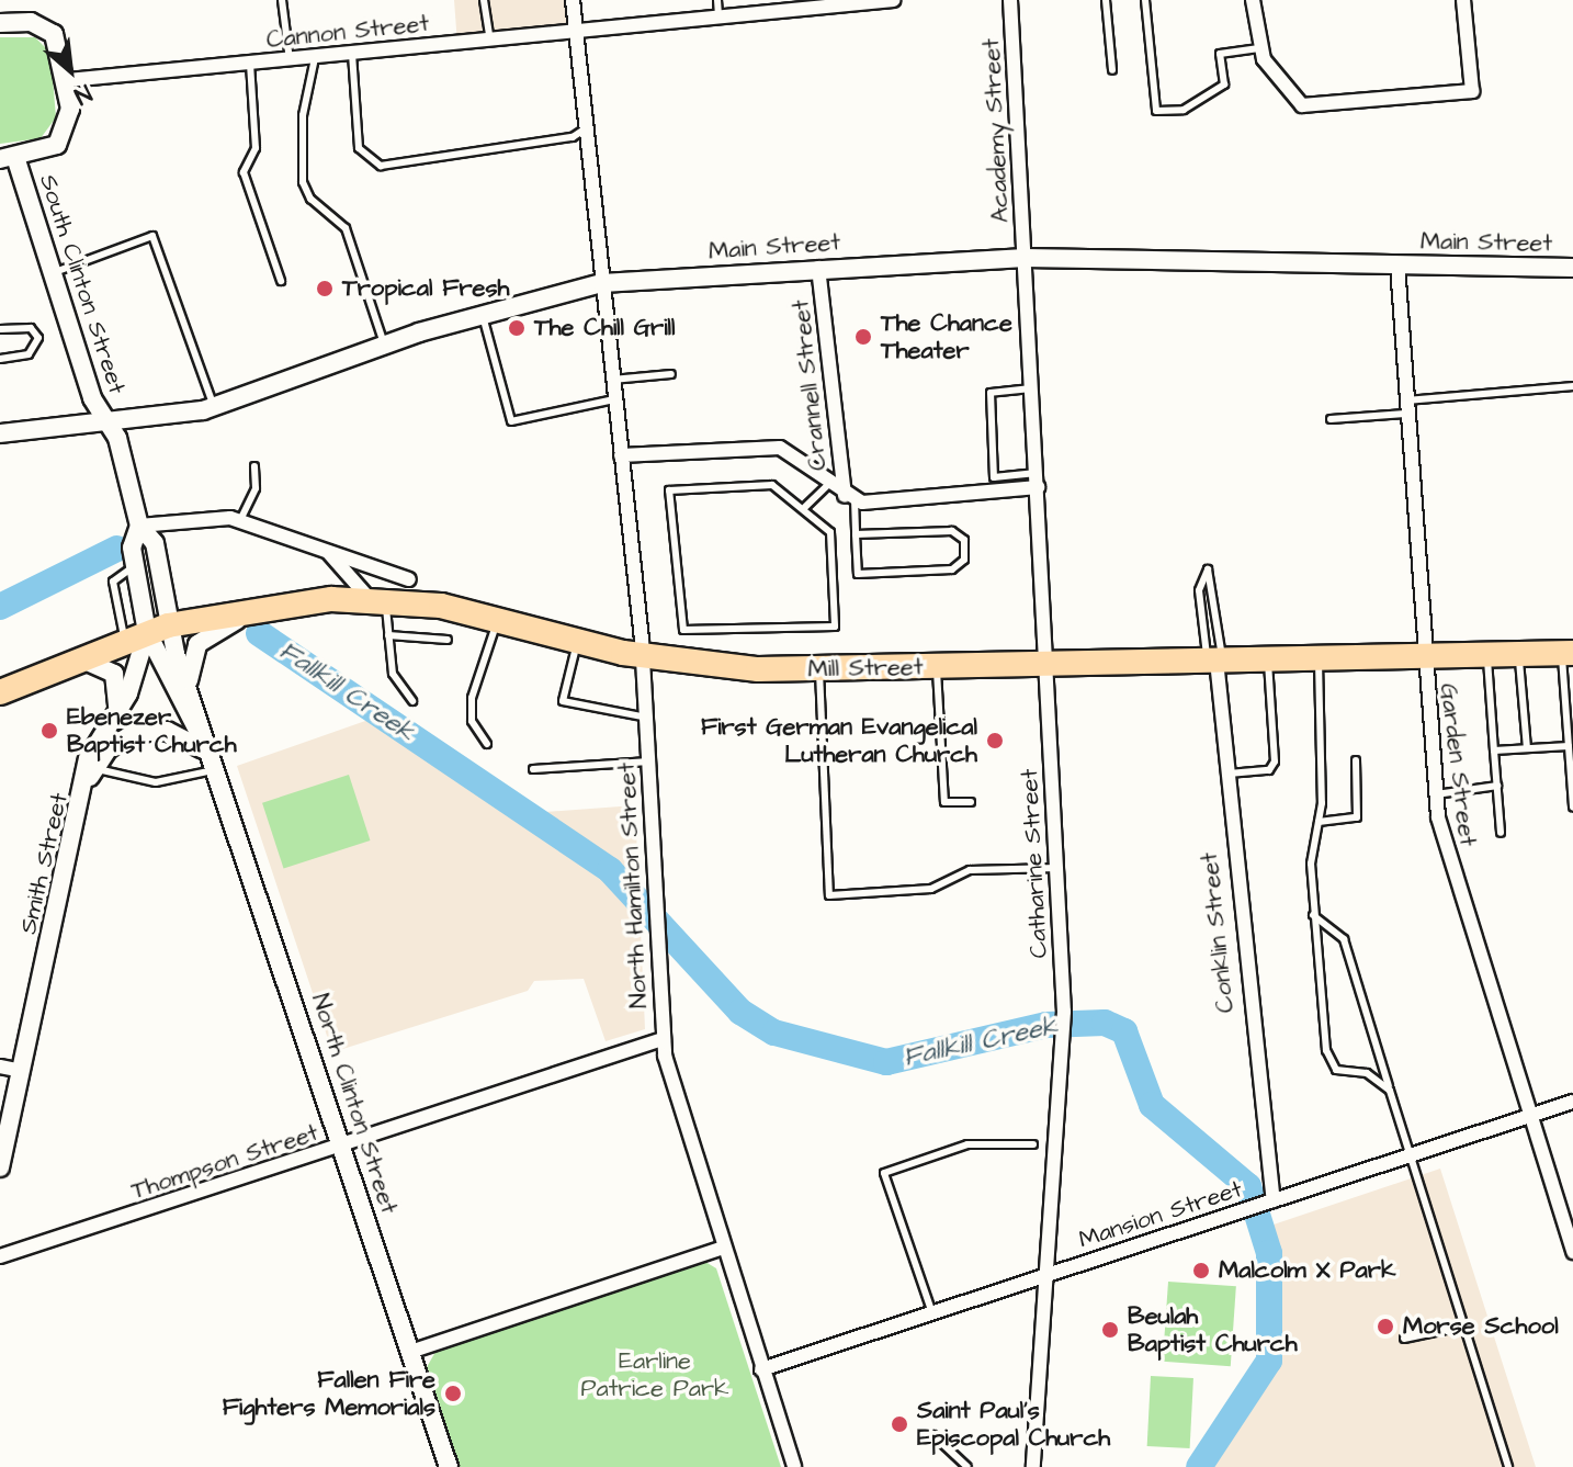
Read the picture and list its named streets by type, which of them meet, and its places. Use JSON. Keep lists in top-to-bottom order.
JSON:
{
  "streets": {
    "highway": ["Mill Street"],
    "street": [
      "Cannon Street",
      "Academy Street",
      "Main Street",
      "South Clinton Street",
      "Crannell Street",
      "Garden Street",
      "Smith Street",
      "Catharine Street",
      "North Hamilton Street",
      "Conklin Street",
      "North Clinton Street",
      "Thompson Street",
      "Mansion Street"
    ]
  },
  "crossings": [
    ["Cannon Street", "North Hamilton Street"],
    ["Academy Street", "Main Street"],
    ["Academy Street", "Catharine Street"],
    ["Main Street", "South Clinton Street"],
    ["Main Street", "Crannell Street"],
    ["Main Street", "Garden Street"],
    ["Main Street", "Catharine Street"],
    ["Main Street", "North Hamilton Street"],
    ["Main Street", "North Clinton Street"],
    ["South Clinton Street", "North Clinton Street"],
    ["Crannell Street", "North Hamilton Street"],
    ["Mill Street", "Garden Street"],
    ["Mill Street", "Smith Street"],
    ["Mill Street", "Catharine Street"],
    ["Mill Street", "North Hamilton Street"],
    ["Mill Street", "Conklin Street"],
    ["Mill Street", "North Clinton Street"],
    ["Garden Street", "Mansion Street"],
    ["Smith Street", "North Clinton Street"],
    ["Catharine Street", "Mansion Street"],
    ["North Hamilton Street", "Thompson Street"],
    ["North Hamilton Street", "Mansion Street"],
    ["Conklin Street", "Mansion Street"],
    ["North Clinton Street", "Thompson Street"]
  ],
  "water": ["Fallkill Creek"],
  "parks": ["Earline Patrice Park"],
  "places": [
    "Tropical Fresh",
    "The Chill Grill",
    "The Chance Theater",
    "Ebenezer Baptist Church",
    "First German Evangelical Lutheran Church",
    "Malcolm X Park",
    "Morse School",
    "Beulah Baptist Church",
    "Fallen Fire Fighters Memorials",
    "Saint Paul's Episcopal Church"
  ],
  "north": "bottom right"
}
